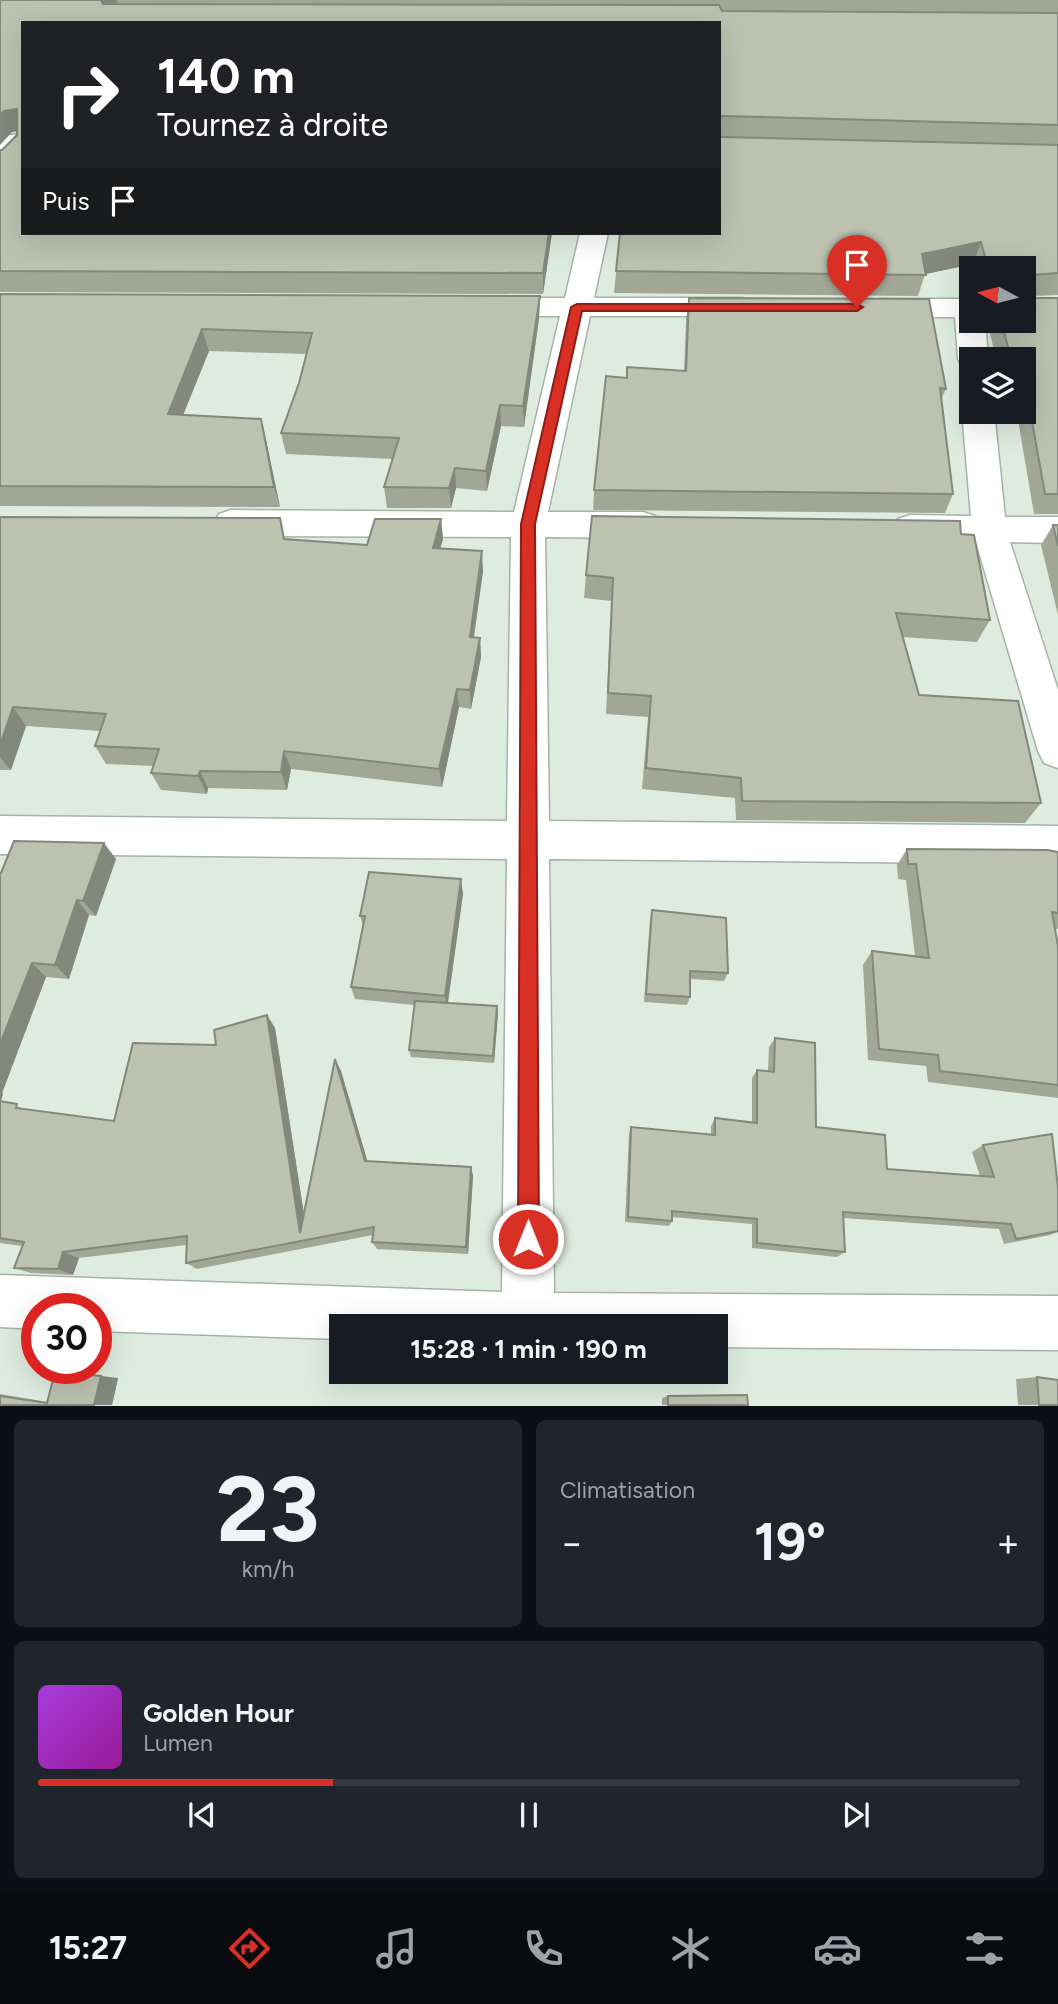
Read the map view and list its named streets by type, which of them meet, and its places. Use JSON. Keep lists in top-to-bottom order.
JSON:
{
  "north": "left",
  "page": {
    "turn": ["140 m", "Tournez à droite"],
    "then": "Puis",
    "limit": "30",
    "trip": "15:28 · 1 min · 190 m",
    "tile": [
      ["23", "km/h"],
      "Climatisation"
    ],
    "heat": ["−", "19°", "+"],
    "song": ["Golden Hour", "Lumen"],
    "tabs": "15:27"
  }
}
